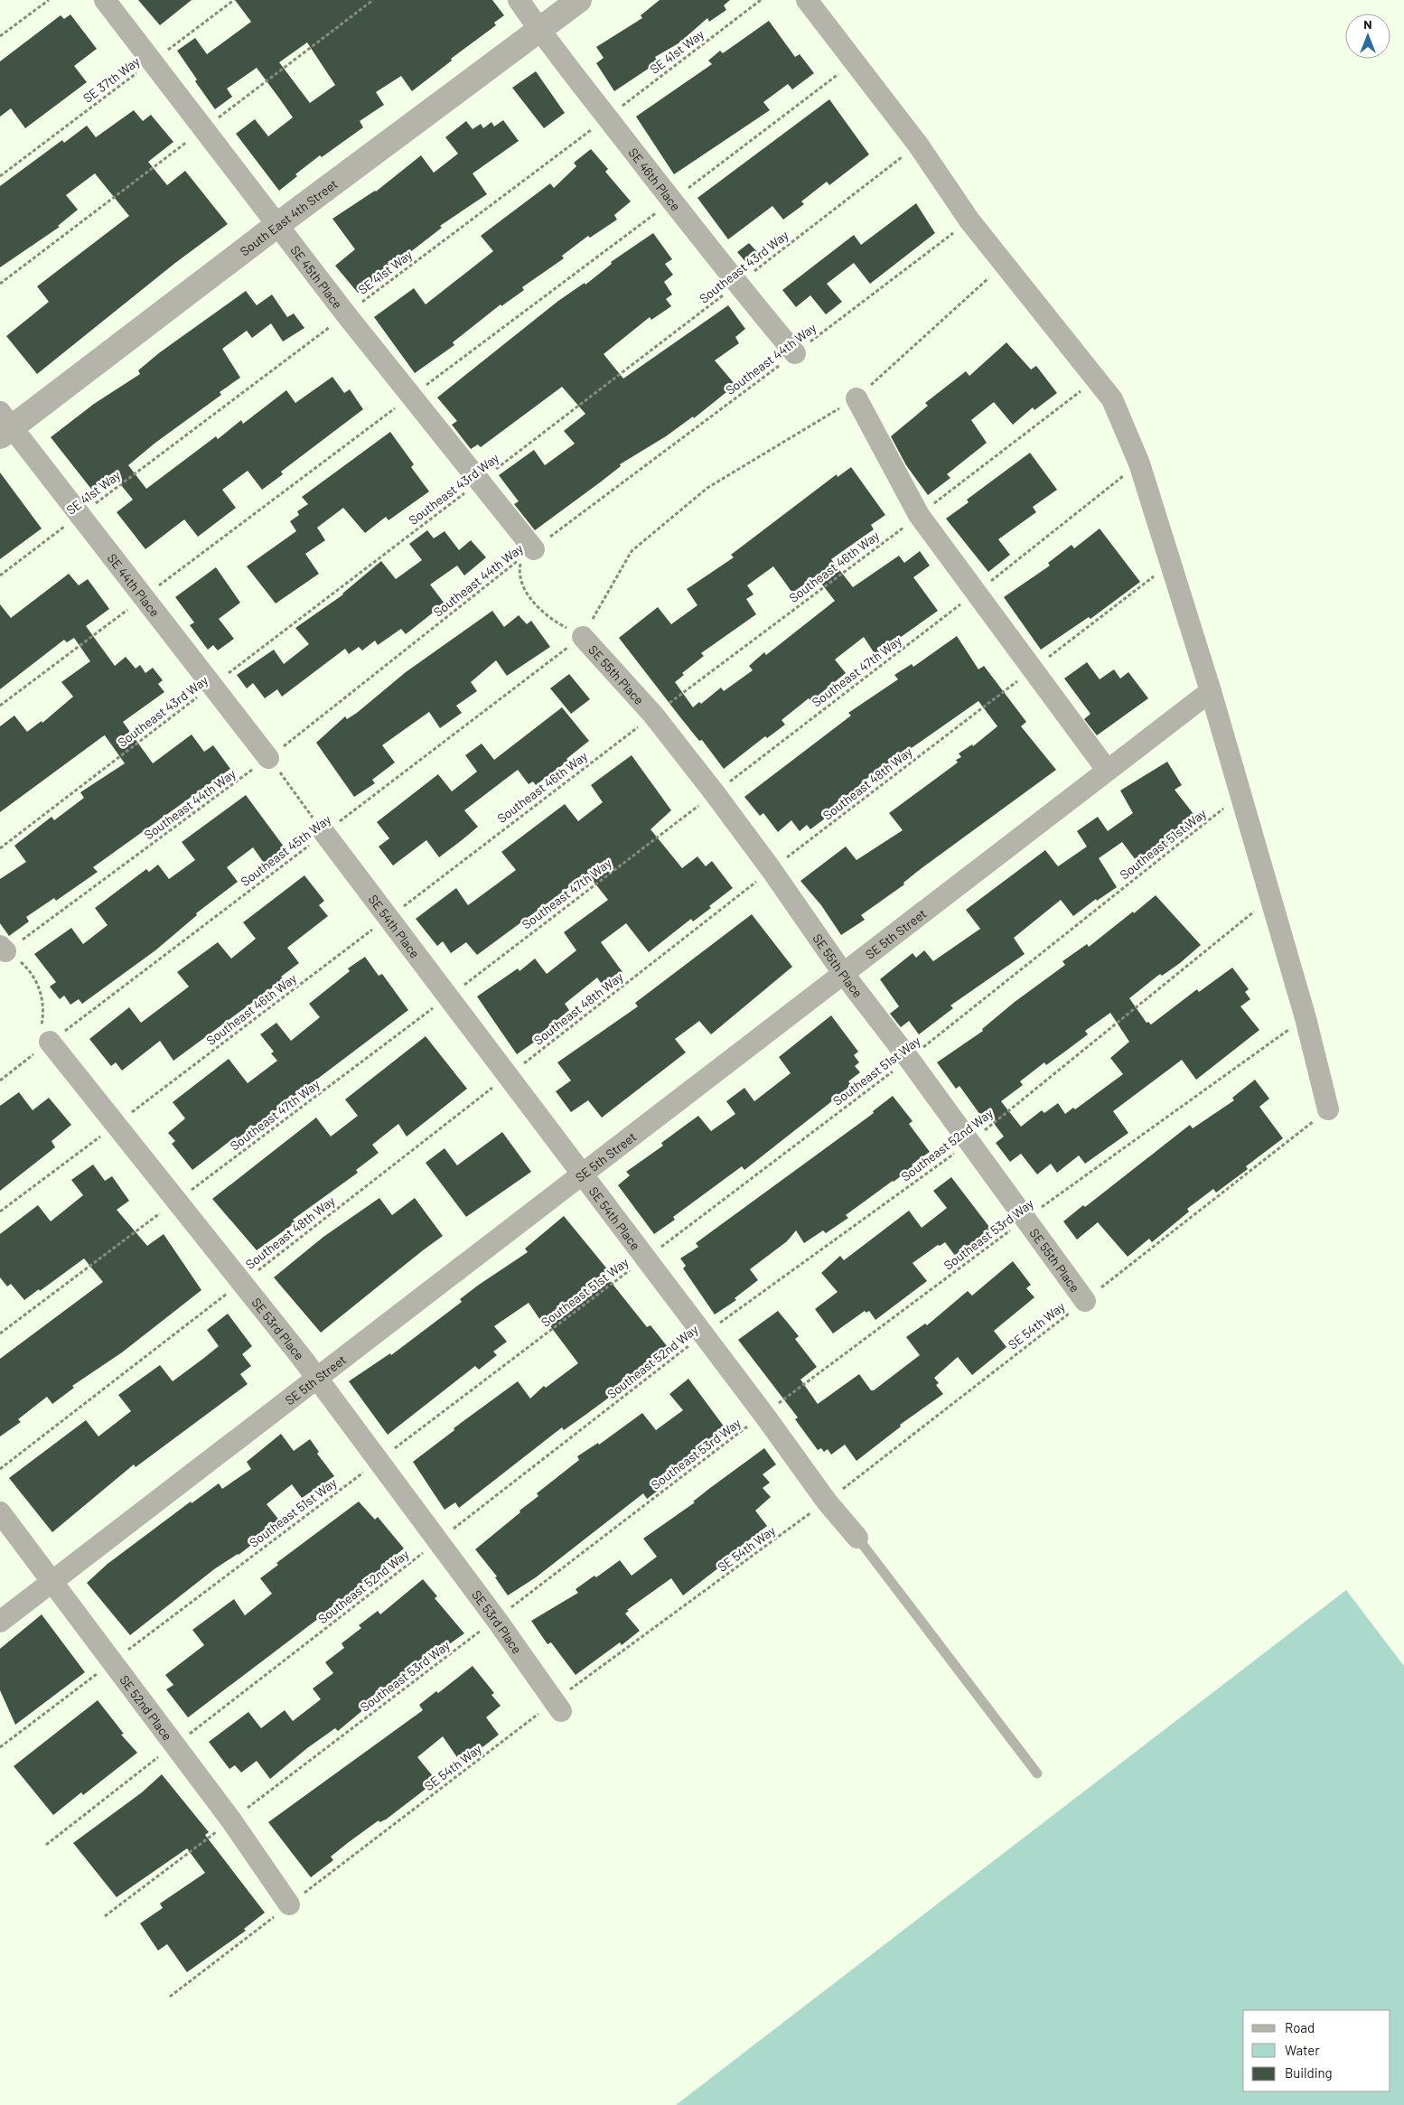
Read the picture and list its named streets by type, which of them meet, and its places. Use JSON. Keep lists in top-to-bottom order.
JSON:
{
  "streets": {
    "street": [
      "SE 46th Place",
      "South East 4th Street",
      "SE 45th Place",
      "SE 44th Place",
      "SE 55th Place",
      "SE 54th Place",
      "SE 5th Street",
      "SE 53rd Place",
      "SE 52nd Place"
    ],
    "path": [
      "SE 41st Way",
      "SE 37th Way",
      "Southeast 43rd Way",
      "Southeast 44th Way",
      "Southeast 46th Way",
      "Southeast 47th Way",
      "Southeast 48th Way",
      "Southeast 51st Way",
      "Southeast 45th Way",
      "Southeast 52nd Way",
      "Southeast 53rd Way",
      "SE 54th Way"
    ]
  },
  "crossings": [
    ["SE 41st Way", "SE 46th Place"],
    ["SE 41st Way", "SE 45th Place"],
    ["SE 41st Way", "SE 44th Place"],
    ["SE 37th Way", "SE 45th Place"],
    ["SE 46th Place", "South East 4th Street"],
    ["SE 46th Place", "Southeast 43rd Way"],
    ["SE 46th Place", "Southeast 44th Way"],
    ["South East 4th Street", "SE 45th Place"],
    ["South East 4th Street", "SE 44th Place"],
    ["Southeast 43rd Way", "SE 45th Place"],
    ["Southeast 43rd Way", "SE 44th Place"],
    ["SE 45th Place", "Southeast 44th Way"],
    ["Southeast 44th Way", "SE 44th Place"],
    ["Southeast 46th Way", "SE 55th Place"],
    ["Southeast 46th Way", "SE 54th Place"],
    ["Southeast 46th Way", "SE 53rd Place"],
    ["Southeast 47th Way", "SE 55th Place"],
    ["Southeast 47th Way", "SE 54th Place"],
    ["Southeast 47th Way", "SE 53rd Place"],
    ["SE 55th Place", "Southeast 48th Way"],
    ["SE 55th Place", "Southeast 51st Way"],
    ["SE 55th Place", "Southeast 45th Way"],
    ["SE 55th Place", "SE 5th Street"],
    ["SE 55th Place", "Southeast 52nd Way"],
    ["SE 55th Place", "Southeast 53rd Way"],
    ["SE 55th Place", "SE 54th Way"],
    ["Southeast 48th Way", "SE 54th Place"],
    ["Southeast 48th Way", "SE 53rd Place"],
    ["Southeast 51st Way", "SE 54th Place"],
    ["Southeast 51st Way", "SE 53rd Place"],
    ["Southeast 51st Way", "SE 52nd Place"],
    ["Southeast 45th Way", "SE 54th Place"],
    ["Southeast 45th Way", "SE 53rd Place"],
    ["SE 54th Place", "SE 5th Street"],
    ["SE 54th Place", "Southeast 52nd Way"],
    ["SE 54th Place", "Southeast 53rd Way"],
    ["SE 54th Place", "SE 54th Way"],
    ["SE 5th Street", "SE 53rd Place"],
    ["SE 5th Street", "SE 52nd Place"],
    ["Southeast 52nd Way", "SE 53rd Place"],
    ["Southeast 52nd Way", "SE 52nd Place"],
    ["Southeast 53rd Way", "SE 53rd Place"],
    ["Southeast 53rd Way", "SE 52nd Place"],
    ["SE 54th Way", "SE 53rd Place"],
    ["SE 54th Way", "SE 52nd Place"]
  ],
  "legend": ["Road", "Water", "Building"],
  "north": "top"
}
